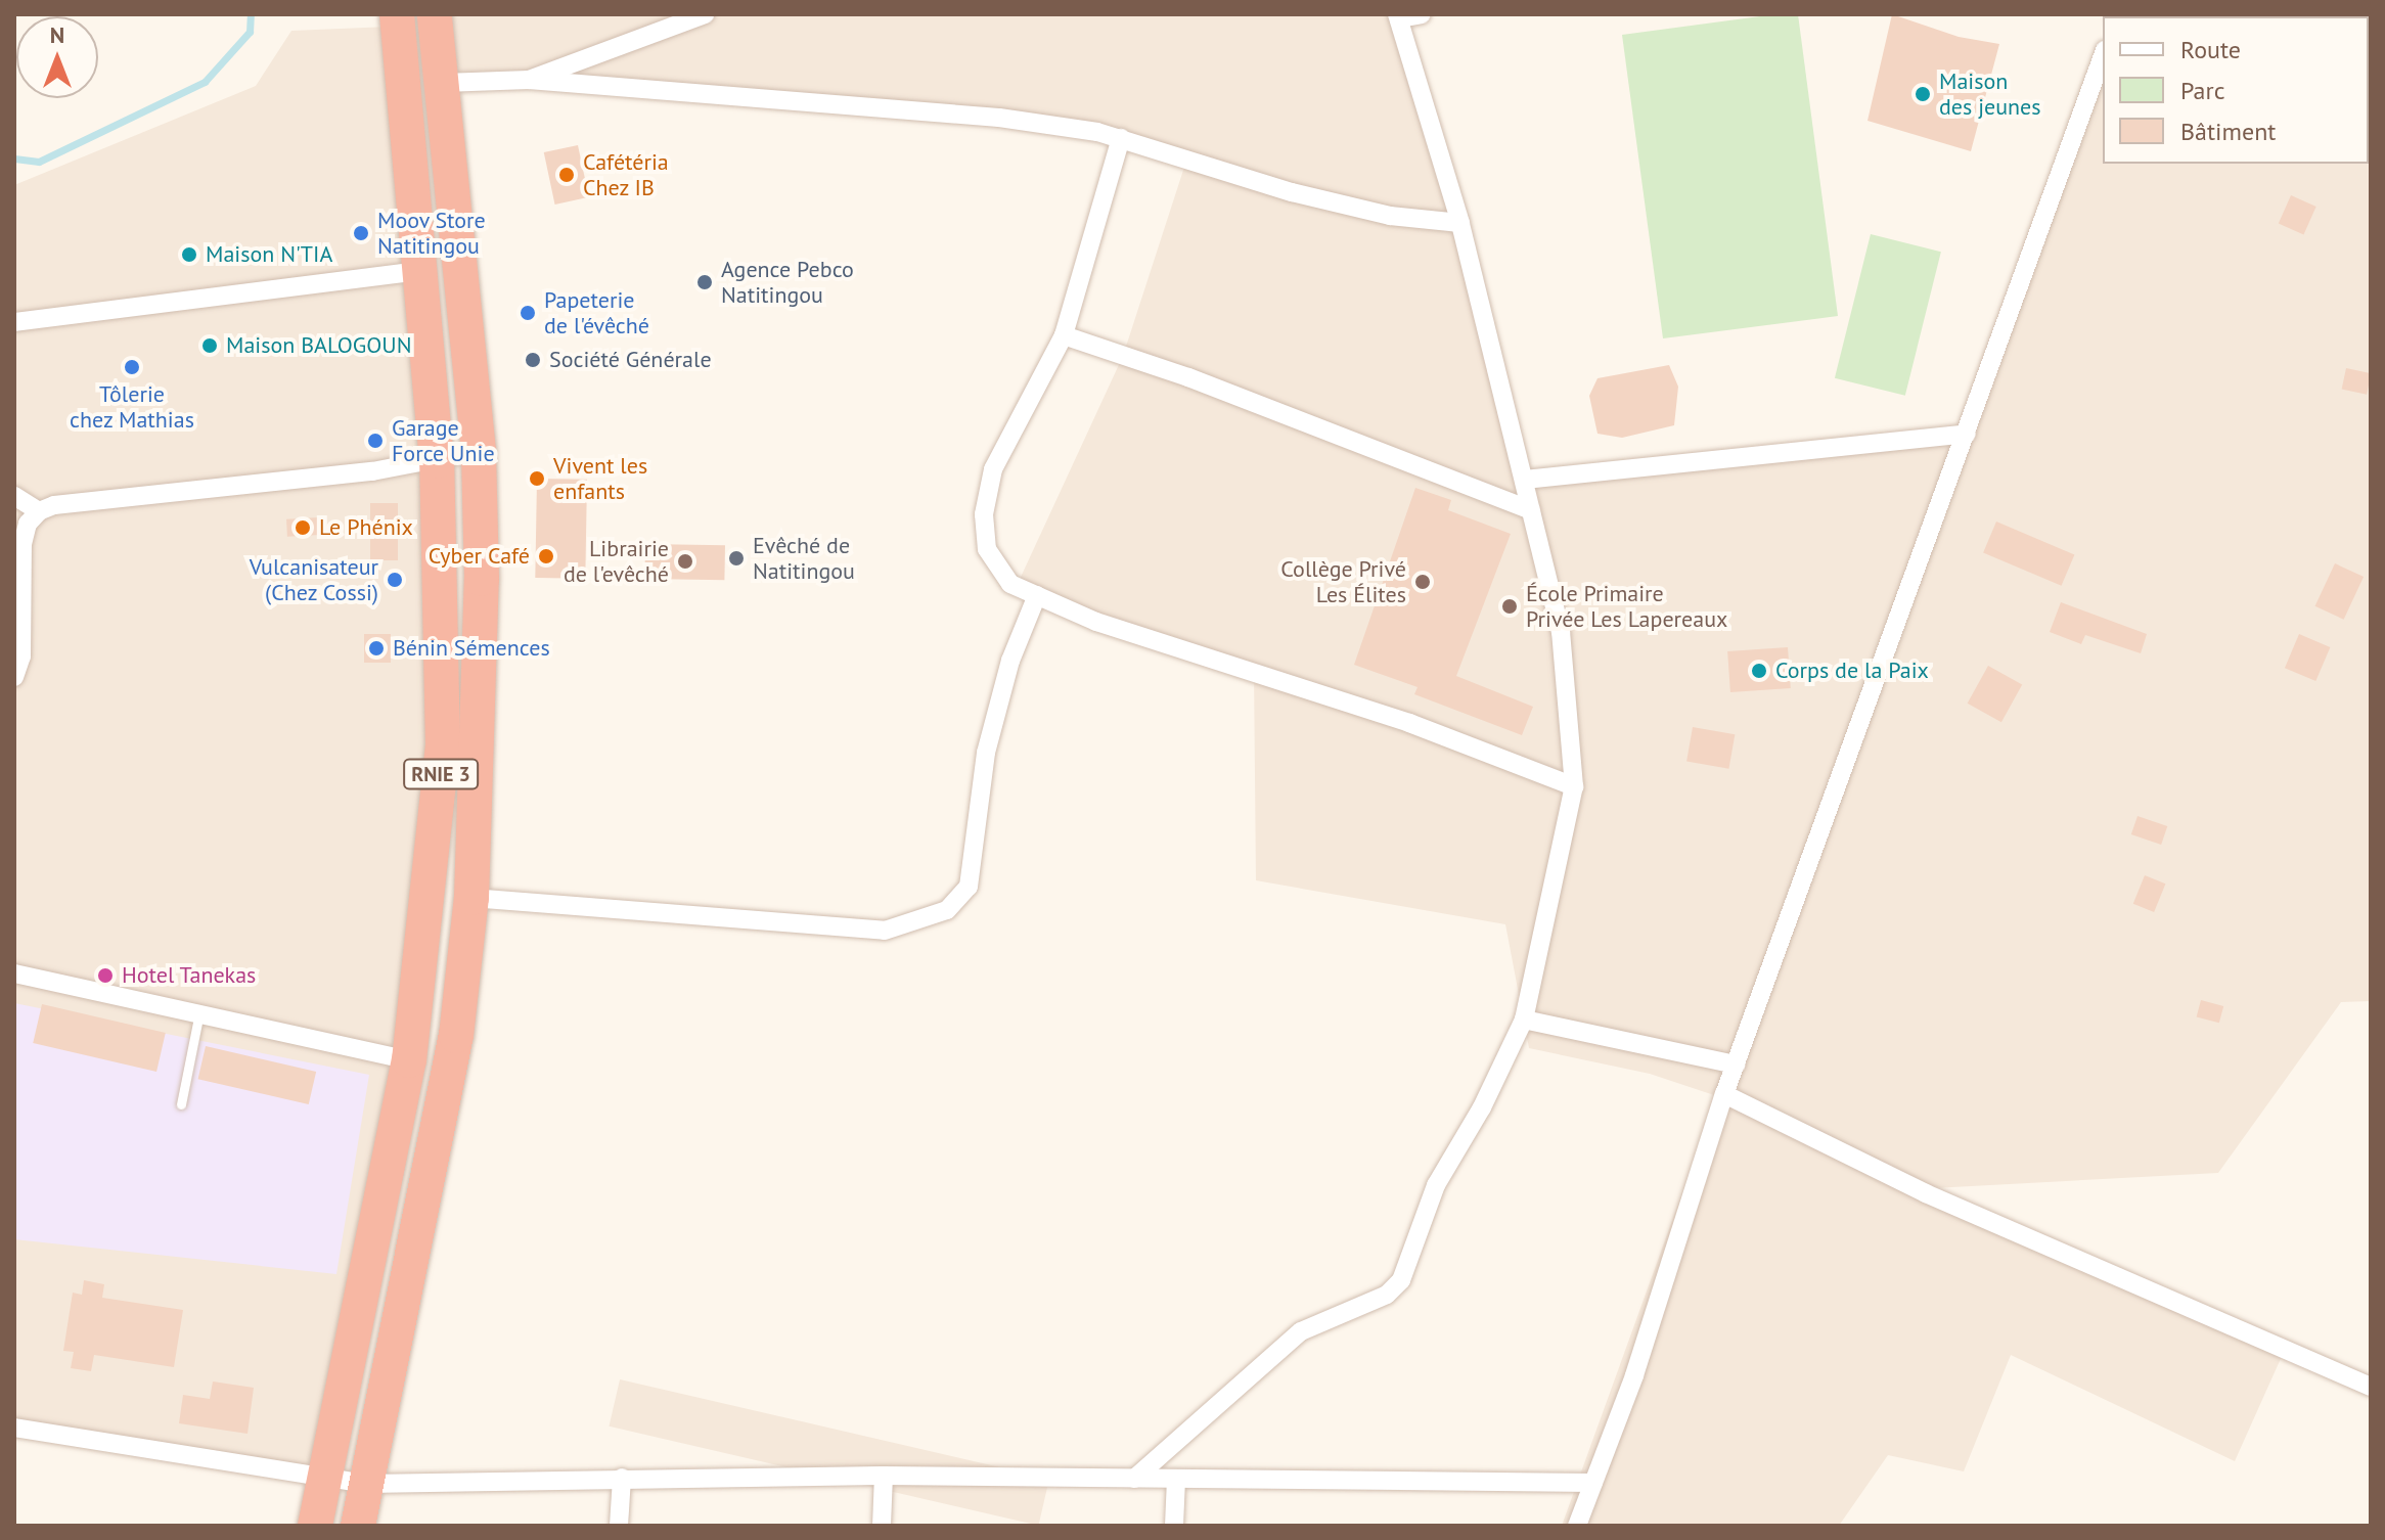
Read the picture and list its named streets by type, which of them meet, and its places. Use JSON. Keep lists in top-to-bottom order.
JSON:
{
  "streets": {
    "highway": ["RNIE 3"]
  },
  "places": [
    "Maison des jeunes",
    "Cafétéria Chez IB",
    "Moov Store Natitingou",
    "Maison N'TIA",
    "Agence Pebco Natitingou",
    "Papeterie de l'évêché",
    "Maison BALOGOUN",
    "Société Générale",
    "Tôlerie chez Mathias",
    "Garage Force Unie",
    "Vivent les enfants",
    "Le Phénix",
    "Cyber Café",
    "Evêché de Natitingou",
    "Librairie de l'evêché",
    "Vulcanisateur (Chez Cossi)",
    "Collège Privé Les Élites",
    "École Primaire Privée Les Lapereaux",
    "Bénin Sémences",
    "Corps de la Paix",
    "Hotel Tanekas"
  ],
  "legend": ["Route", "Parc", "Bâtiment"],
  "north": "top"
}
